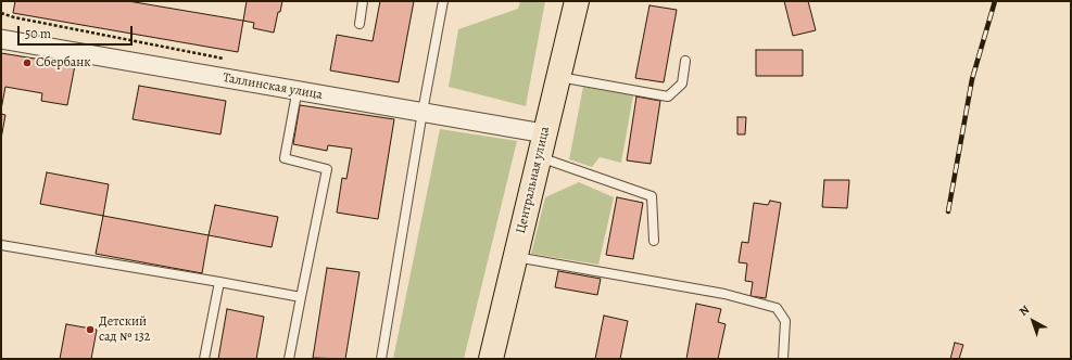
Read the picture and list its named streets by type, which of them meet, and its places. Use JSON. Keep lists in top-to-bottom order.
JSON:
{
  "streets": {
    "main road": ["Центральная улица"],
    "street": ["Таллинская улица"]
  },
  "crossings": [
    ["Таллинская улица", "Центральная улица"]
  ],
  "places": ["Сбербанк", "Детский сад № 132"],
  "scale_bar": "50 m",
  "north": "top left"
}
